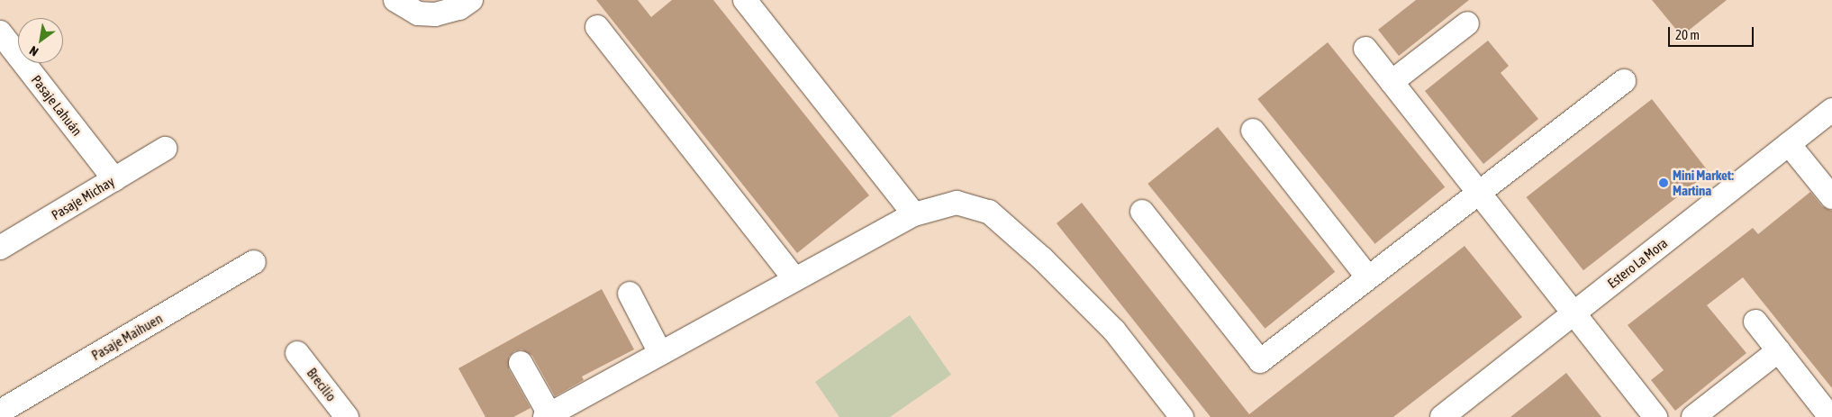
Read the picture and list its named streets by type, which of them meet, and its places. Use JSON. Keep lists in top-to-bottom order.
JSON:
{
  "streets": {
    "street": [
      "Pasaje Lahuán",
      "Pasaje Michay",
      "Estero La Mora",
      "Pasaje Maihuen",
      "Brecilio"
    ]
  },
  "crossings": [
    ["Pasaje Lahuán", "Pasaje Michay"]
  ],
  "places": ["Mini Market: Martina"],
  "scale_bar": "20 m",
  "north": "bottom left"
}
